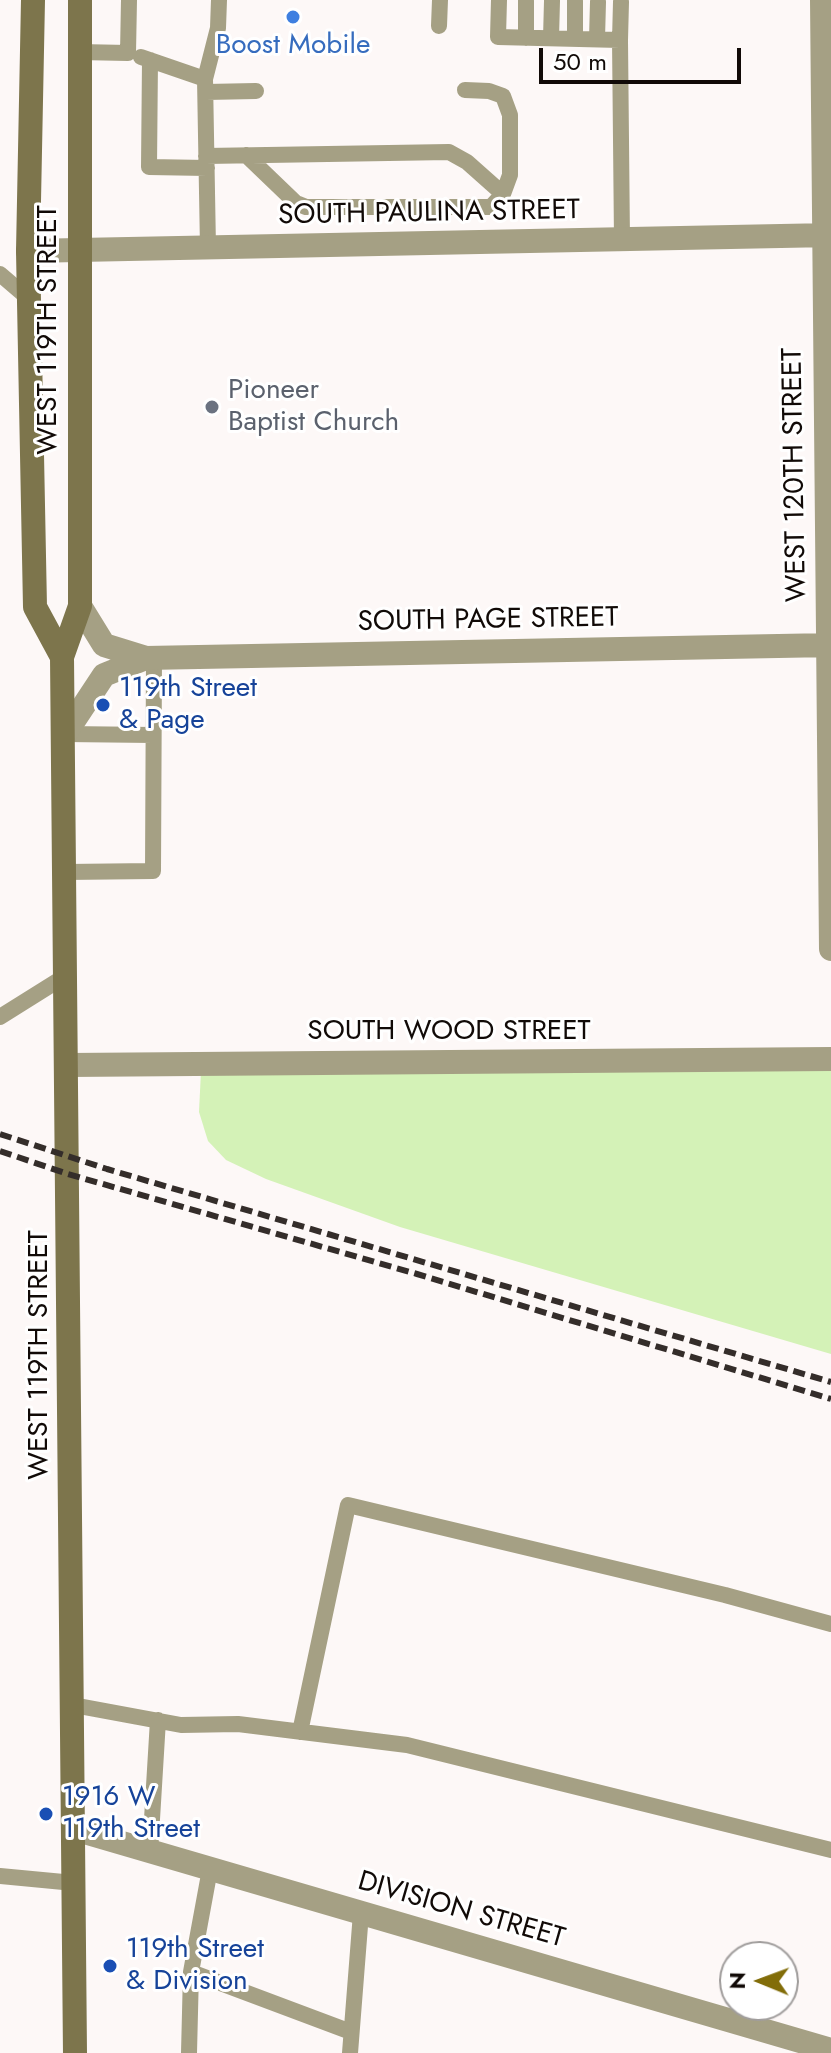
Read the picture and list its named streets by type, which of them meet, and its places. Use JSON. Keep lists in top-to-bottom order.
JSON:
{
  "streets": {
    "street": [
      "SOUTH PAULINA STREET",
      "WEST 119TH STREET",
      "WEST 120TH STREET",
      "SOUTH PAGE STREET",
      "SOUTH WOOD STREET",
      "DIVISION STREET"
    ]
  },
  "crossings": [
    ["SOUTH PAULINA STREET", "WEST 119TH STREET"],
    ["SOUTH PAULINA STREET", "WEST 120TH STREET"],
    ["WEST 119TH STREET", "SOUTH PAGE STREET"],
    ["WEST 119TH STREET", "SOUTH WOOD STREET"],
    ["WEST 119TH STREET", "DIVISION STREET"],
    ["WEST 120TH STREET", "SOUTH PAGE STREET"]
  ],
  "places": [
    "Boost Mobile",
    "Pioneer Baptist Church",
    "119th Street & Page",
    "1916 W 119th Street",
    "119th Street & Division"
  ],
  "scale_bar": "50 m",
  "north": "left"
}
